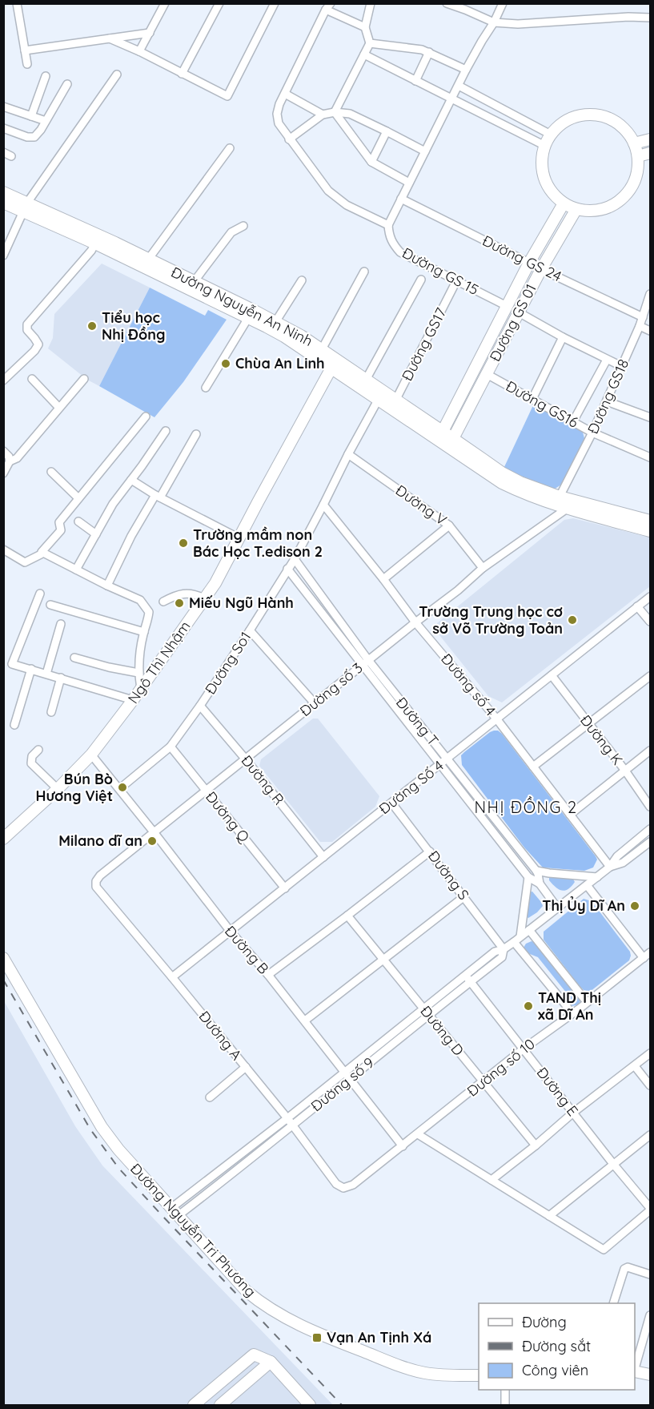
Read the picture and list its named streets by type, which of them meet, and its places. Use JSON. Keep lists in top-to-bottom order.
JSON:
{
  "streets": {
    "main road": [
      "Đường GS 24",
      "Đường Nguyễn An Ninh",
      "Đường GS 01",
      "Ngô Thì Nhậm",
      "Đường Nguyễn Tri Phương"
    ],
    "street": [
      "Đường GS 15",
      "Đường GS17",
      "Đường GS18",
      "Đường GS16",
      "Đường V",
      "Đường So1",
      "Đường số 4",
      "Đường số 3",
      "Đường T",
      "Đường K",
      "Đường R",
      "Đường Số 4",
      "Đường Q",
      "Đường S",
      "Đường B",
      "Đường D",
      "Đường A",
      "Đường số 10",
      "Đường số 9",
      "Đường E"
    ]
  },
  "crossings": [
    ["Đường GS 24", "Đường GS 01"],
    ["Đường GS 24", "Đường GS18"],
    ["Đường GS 15", "Đường GS 01"],
    ["Đường GS 15", "Đường GS17"],
    ["Đường Nguyễn An Ninh", "Đường GS 01"],
    ["Đường Nguyễn An Ninh", "Đường GS17"],
    ["Đường Nguyễn An Ninh", "Đường GS18"],
    ["Đường Nguyễn An Ninh", "Ngô Thì Nhậm"],
    ["Đường Nguyễn An Ninh", "Đường So1"],
    ["Đường Nguyễn An Ninh", "Đường số 3"],
    ["Đường GS 01", "Đường GS16"],
    ["Đường GS18", "Đường GS16"],
    ["Đường GS18", "Đường số 3"],
    ["Đường V", "Đường So1"],
    ["Đường V", "Đường số 3"],
    ["Ngô Thì Nhậm", "Đường B"],
    ["Đường So1", "Đường số 4"],
    ["Đường So1", "Đường T"],
    ["Đường So1", "Đường R"],
    ["Đường So1", "Đường Q"],
    ["Đường So1", "Đường B"],
    ["Đường số 4", "Đường số 3"],
    ["Đường số 4", "Đường Số 4"],
    ["Đường số 4", "Đường số 9"],
    ["Đường số 3", "Đường T"],
    ["Đường số 3", "Đường R"],
    ["Đường số 3", "Đường Q"],
    ["Đường số 3", "Đường B"],
    ["Đường số 3", "Đường A"],
    ["Đường T", "Đường Số 4"],
    ["Đường T", "Đường số 9"],
    ["Đường K", "Đường Số 4"],
    ["Đường R", "Đường Số 4"],
    ["Đường Số 4", "Đường Q"],
    ["Đường Số 4", "Đường S"],
    ["Đường Số 4", "Đường B"],
    ["Đường Số 4", "Đường A"],
    ["Đường S", "Đường số 9"],
    ["Đường B", "Đường số 10"],
    ["Đường B", "Đường số 9"],
    ["Đường D", "Đường số 10"],
    ["Đường D", "Đường số 9"],
    ["Đường A", "Đường số 10"],
    ["Đường A", "Đường số 9"],
    ["Đường số 10", "Đường E"],
    ["Đường số 9", "Đường E"],
    ["Đường số 9", "Đường Nguyễn Tri Phương"]
  ],
  "districts": ["NHỊ ĐỒNG 2"],
  "places": {
    "other": [
      "Tiểu học Nhị Đồng",
      "Chùa An Linh",
      "Trường mầm non Bác Học T.edison 2",
      "Miếu Ngũ Hành",
      "Trường Trung học cơ sở Võ Trường Toản",
      "Bún Bò Hương Việt",
      "Milano dĩ an",
      "Thị Ủy Dĩ An",
      "TAND Thị xã Dĩ An"
    ],
    "transit": ["Vạn An Tịnh Xá"]
  },
  "legend": ["Đường", "Đường sắt", "Công viên"]
}
